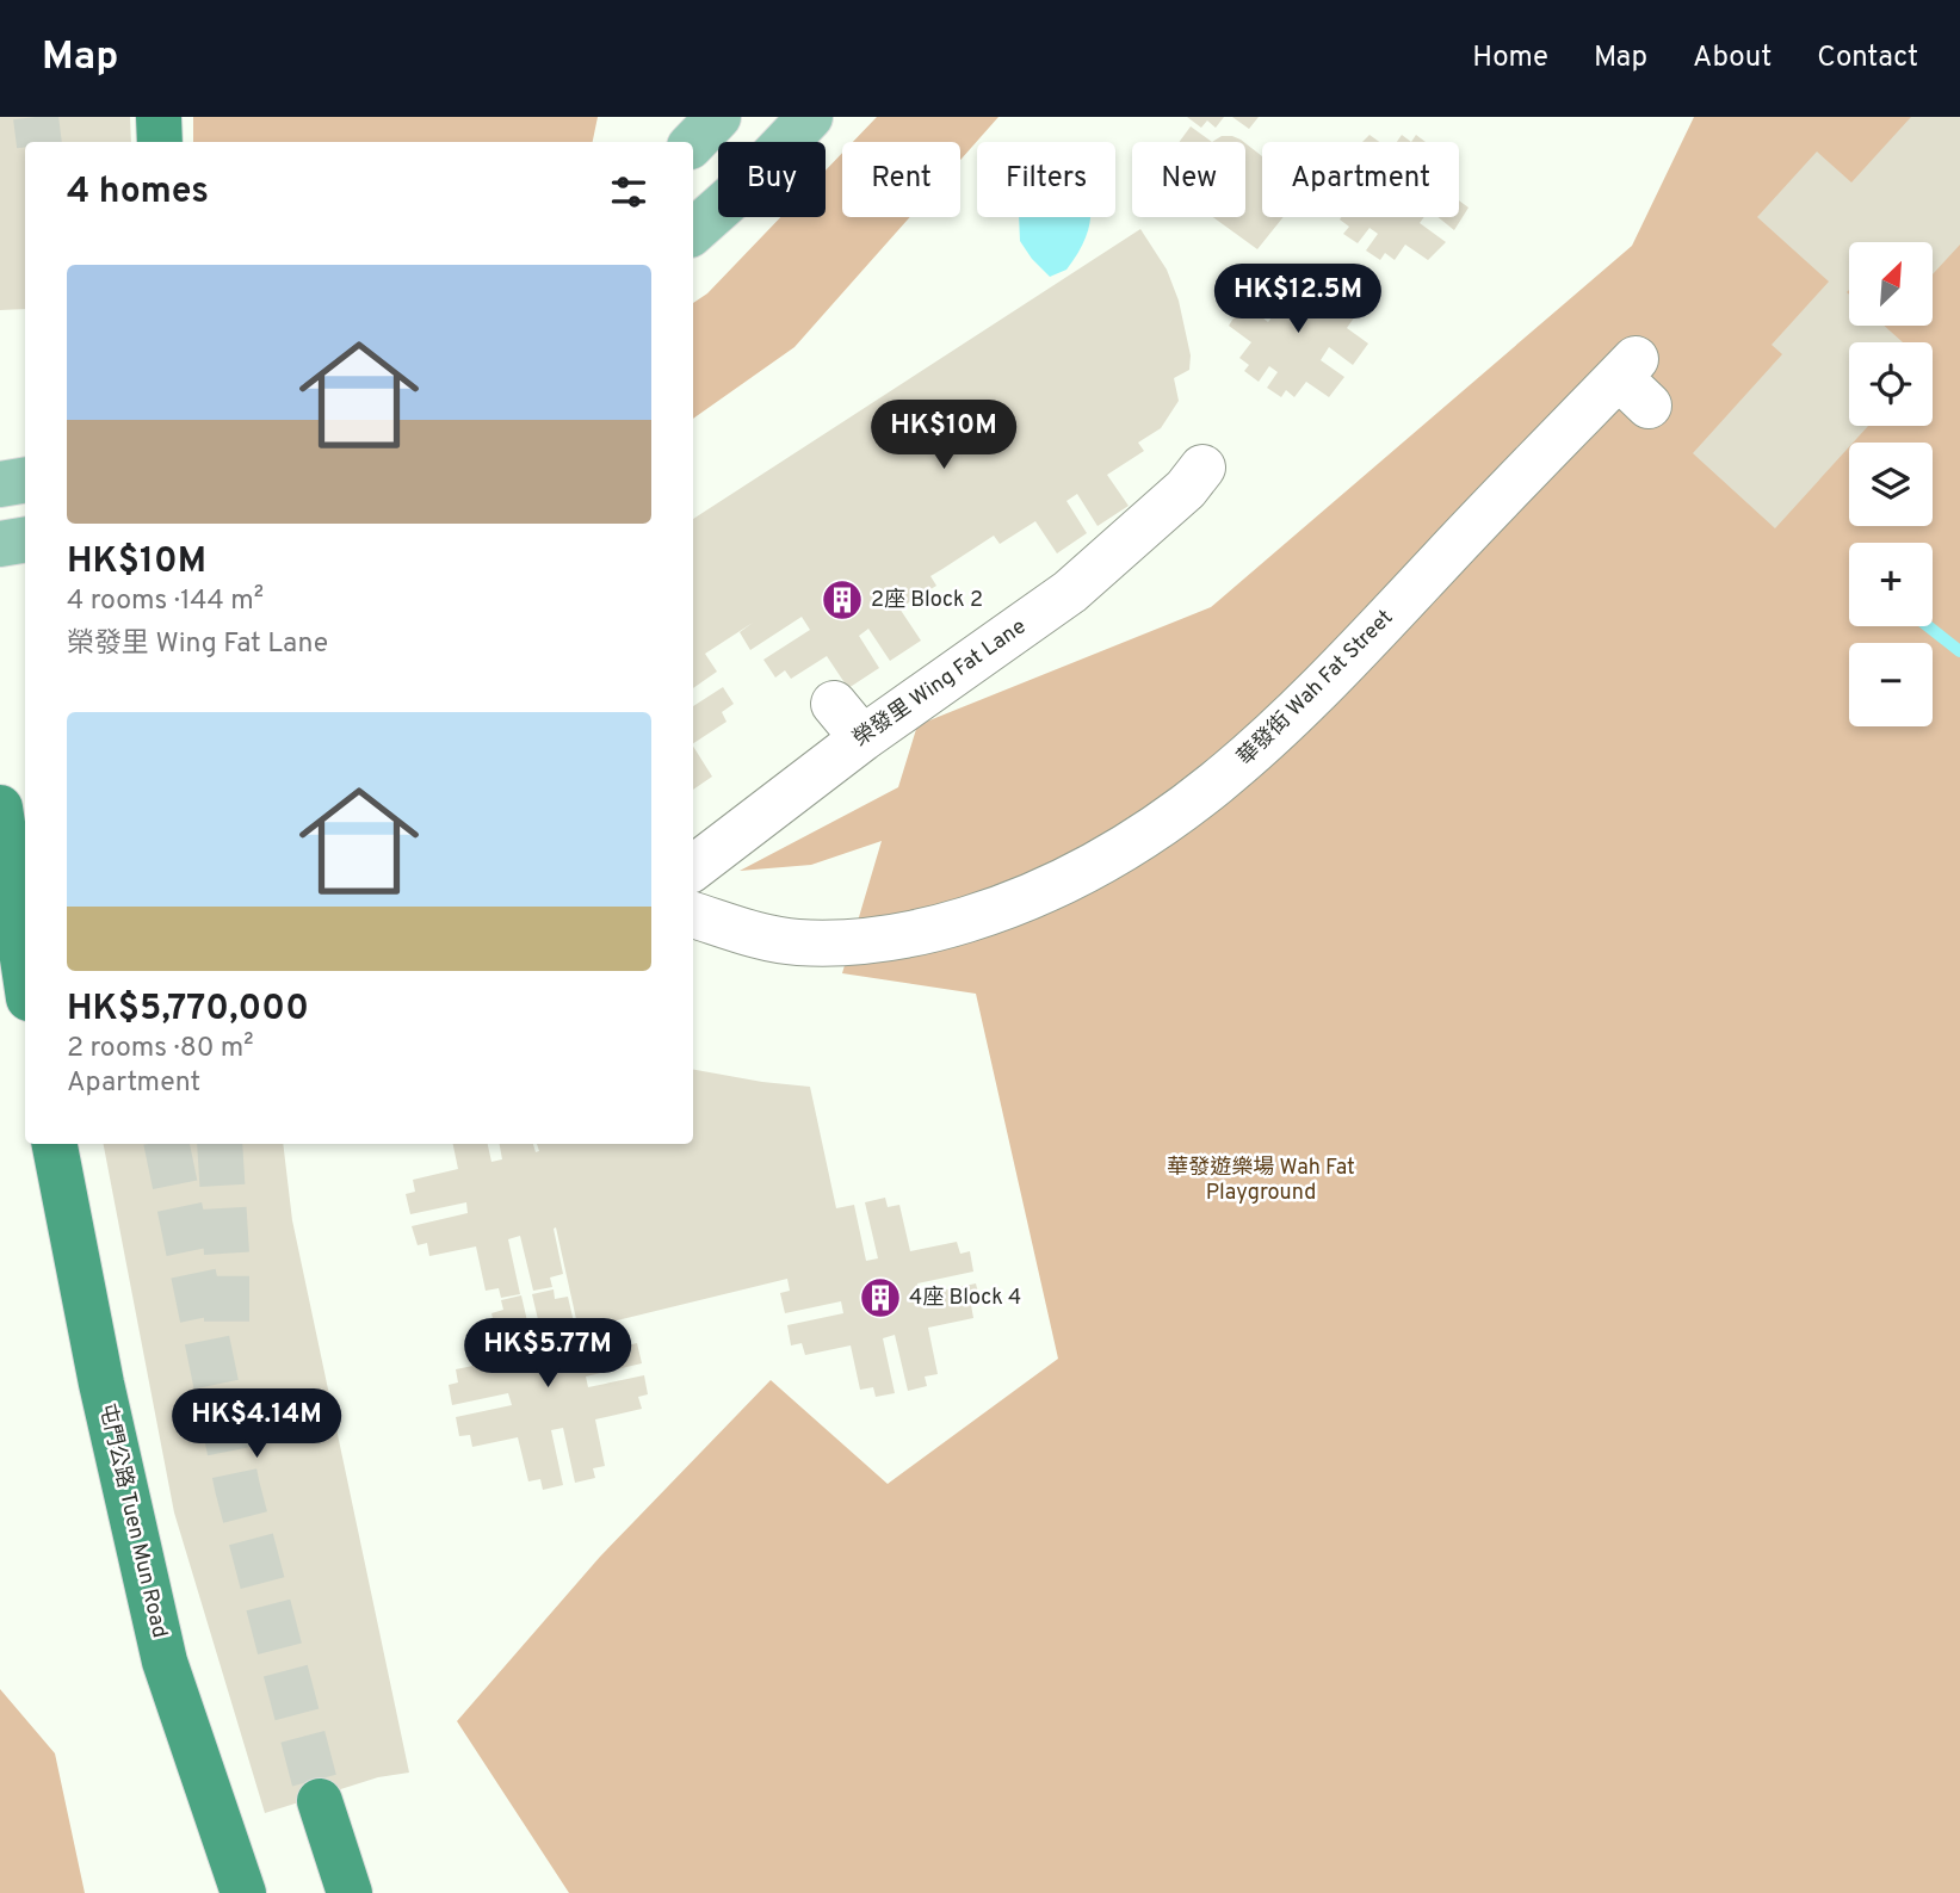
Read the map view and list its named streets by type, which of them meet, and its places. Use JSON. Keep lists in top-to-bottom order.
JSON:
{
  "streets": {
    "highway": ["屯門公路 Tuen Mun Road"],
    "street": ["榮發里 Wing Fat Lane", "華發街 Wah Fat Street"]
  },
  "parks": ["華發遊樂場 Wah Fat Playground"],
  "places": {
    "building": ["2座 Block 2", "4座 Block 4"]
  },
  "north": "top right",
  "page": {
    "header": "Map",
    "nav": [
      "Home",
      "Map",
      "About",
      "Contact"
    ],
    "chip": [
      "Buy",
      "Rent",
      "Filters",
      "New",
      "Apartment"
    ],
    "heading": "4 homes",
    "map_buttons": ["+", "−"],
    "list": [
      {
        "name": "HK$10M",
        "note": "4 rooms · 144 m² · 榮發里 Wing Fat Lane"
      },
      {
        "name": "HK$5,770,000",
        "note": "2 rooms · 80 m² · Apartment"
      }
    ],
    "price": [
      "HK$12.5M",
      "HK$10M",
      "HK$5.77M",
      "HK$4.14M"
    ]
  }
}
